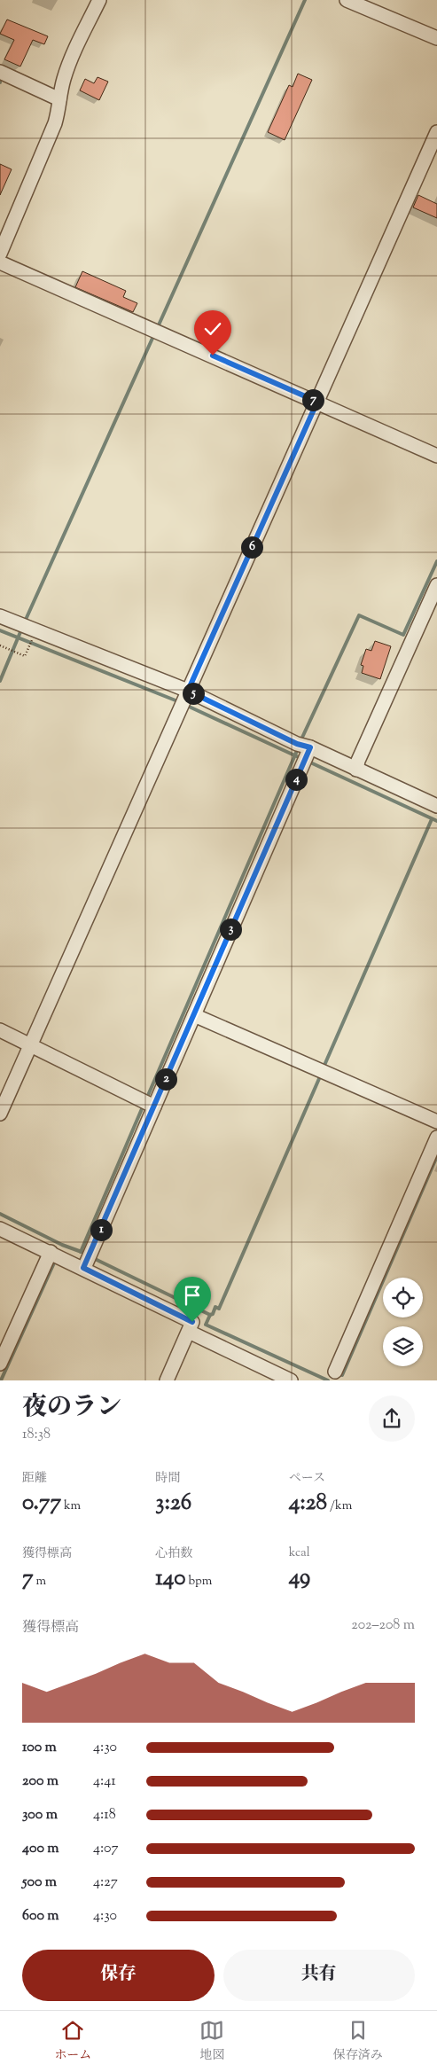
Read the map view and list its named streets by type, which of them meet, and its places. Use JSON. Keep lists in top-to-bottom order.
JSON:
{
  "page": {
    "pins": [
      "7",
      "6",
      "5",
      "4",
      "3",
      "2",
      "1"
    ],
    "heading": ["夜のラン", "18:38"],
    "stats": [
      ["距離", "0.77 km"],
      ["時間", "3:26"],
      ["ペース", "4:28 /km"],
      ["獲得標高", "7 m"],
      ["心拍数", "140 bpm"],
      ["kcal", "49"]
    ],
    "chart": ["獲得標高", "202–208 m"],
    "list": [
      {
        "name": "100 m",
        "note": "4:30"
      },
      {
        "name": "200 m",
        "note": "4:41"
      },
      {
        "name": "300 m",
        "note": "4:18"
      },
      {
        "name": "400 m",
        "note": "4:07"
      },
      {
        "name": "500 m",
        "note": "4:27"
      },
      {
        "name": "600 m",
        "note": "4:30"
      }
    ],
    "buttons": ["保存", "共有"],
    "tabs": ["ホーム", "地図", "保存済み"]
  }
}
